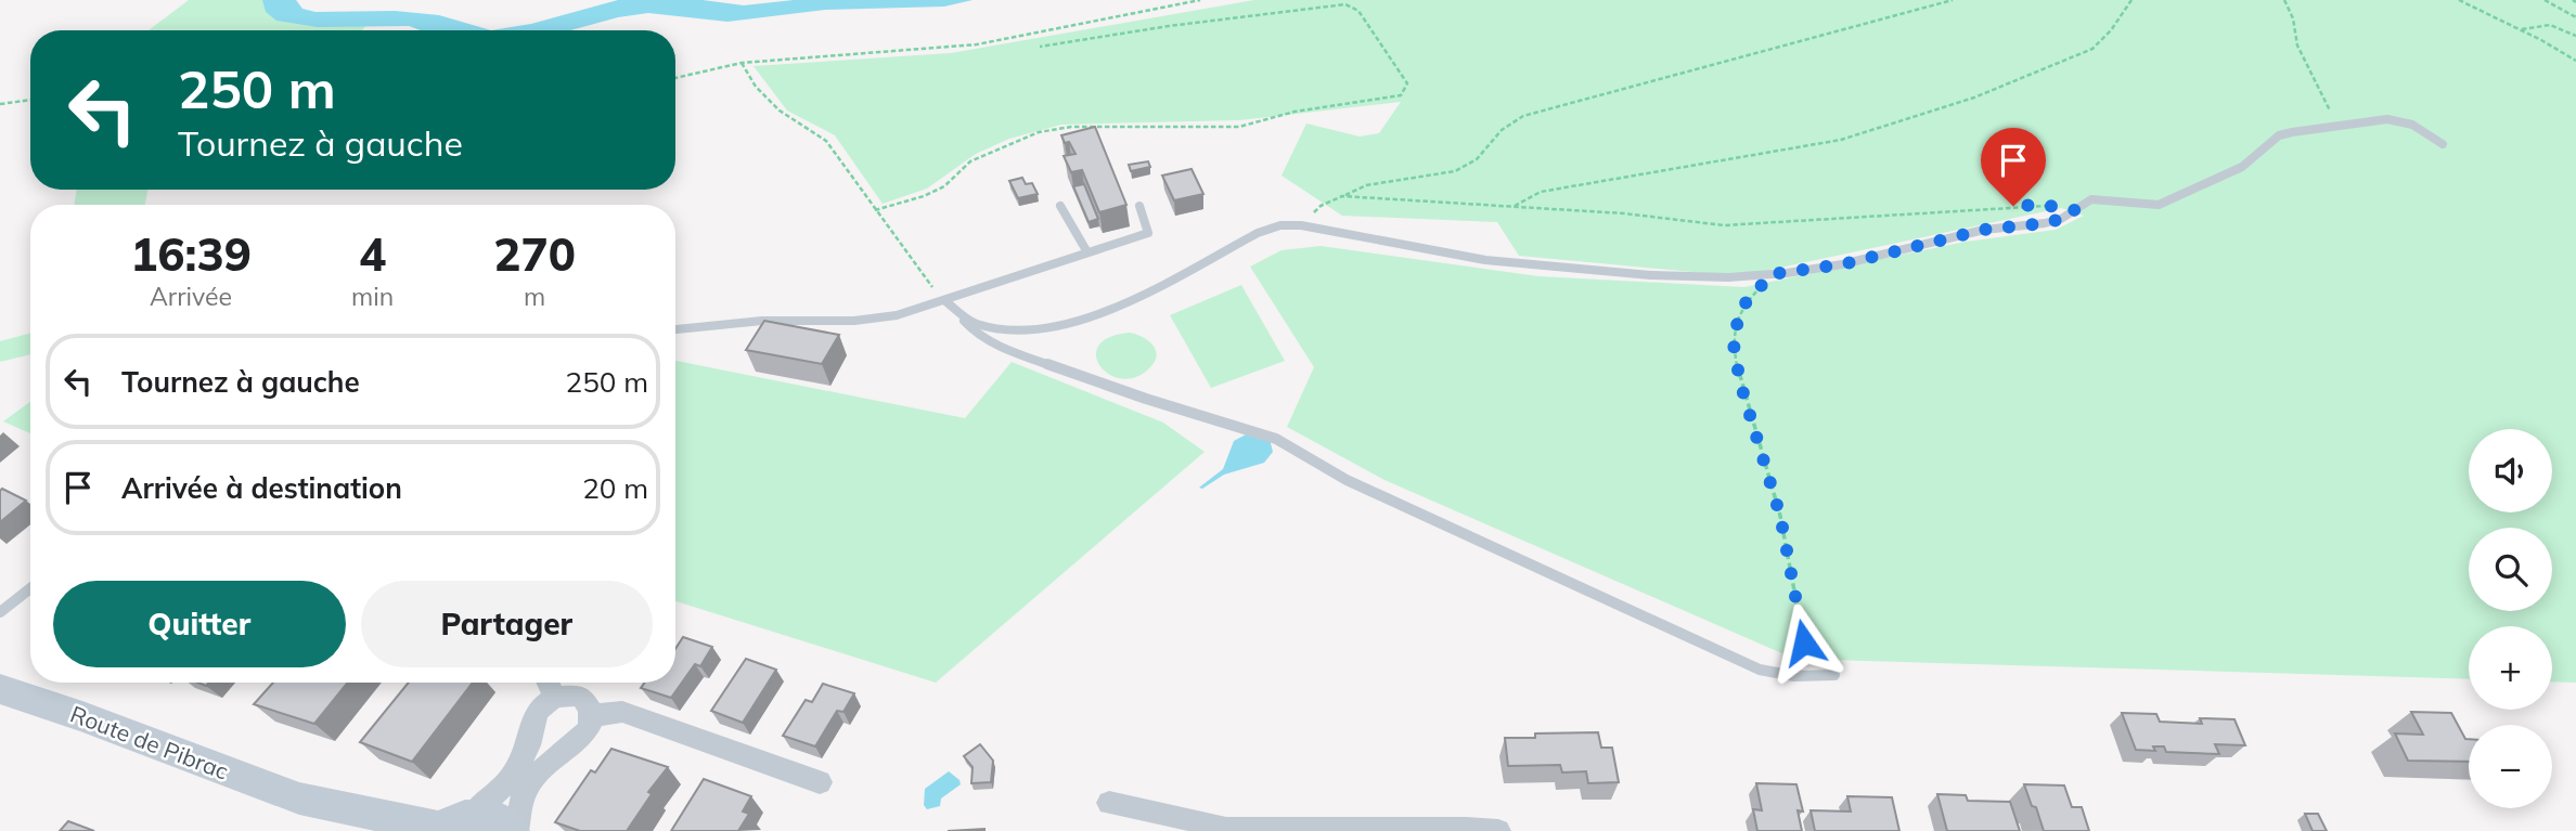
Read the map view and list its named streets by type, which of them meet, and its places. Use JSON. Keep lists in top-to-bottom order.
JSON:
{
  "streets": {
    "main road": ["Route de Pibrac"]
  },
  "page": {
    "turn": ["250 m", "Tournez à gauche"],
    "eta": [
      "16:39",
      "Arrivée",
      "4",
      "min",
      "270",
      "m"
    ],
    "list": [
      {
        "name": "Tournez à gauche",
        "value": "250 m"
      },
      {
        "name": "Arrivée à destination",
        "value": "20 m"
      }
    ],
    "map_buttons": ["+", "−"],
    "buttons": ["Quitter", "Partager"]
  }
}
